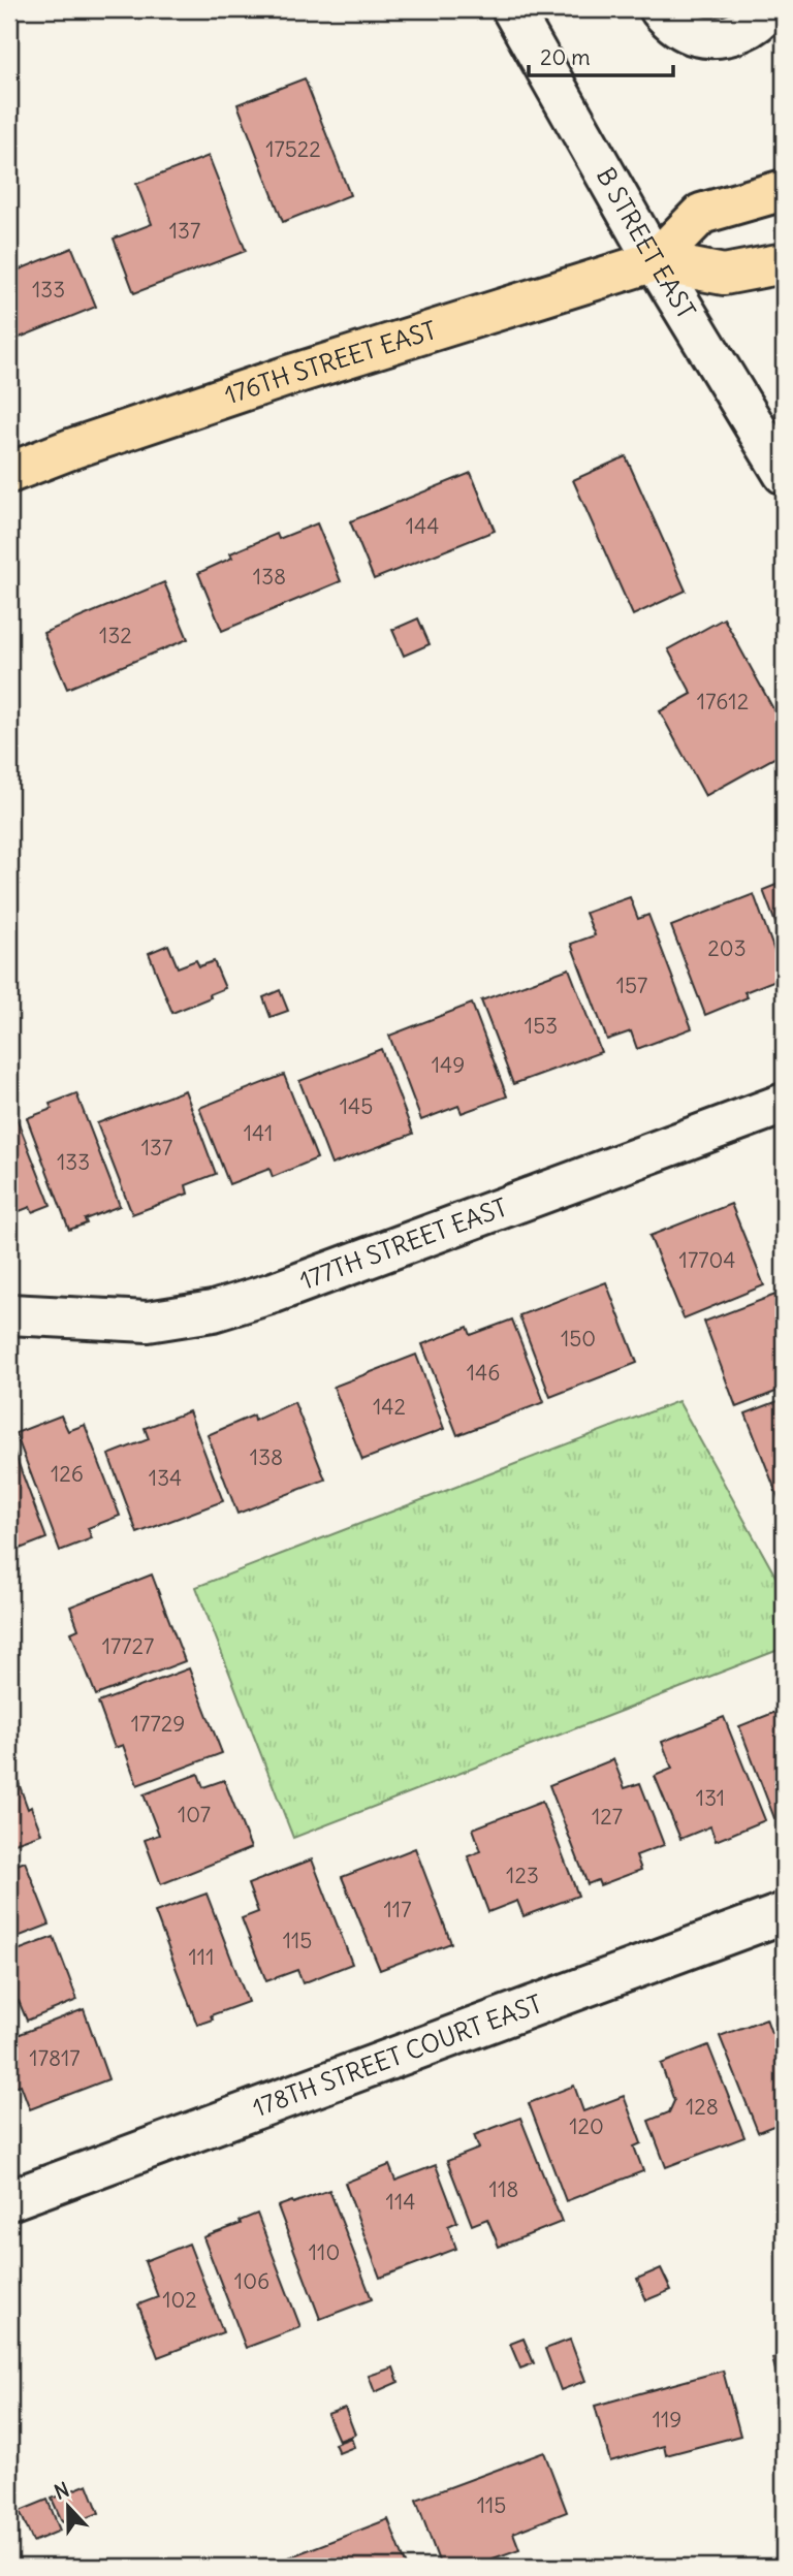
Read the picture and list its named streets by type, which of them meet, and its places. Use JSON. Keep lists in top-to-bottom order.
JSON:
{
  "streets": {
    "main road": ["176TH STREET EAST"],
    "street": ["B STREET EAST", "177TH STREET EAST", "178TH STREET COURT EAST"]
  },
  "crossings": [
    ["B STREET EAST", "176TH STREET EAST"]
  ],
  "house_numbers": [
    "17522",
    "137",
    "133",
    "144",
    "138",
    "132",
    "17612",
    "203",
    "157",
    "153",
    "149",
    "145",
    "141",
    "137",
    "133",
    "17704",
    "150",
    "146",
    "142",
    "138",
    "126",
    "134",
    "17727",
    "17729",
    "131",
    "107",
    "127",
    "123",
    "117",
    "115",
    "111",
    "17817",
    "128",
    "120",
    "118",
    "114",
    "110",
    "106",
    "102",
    "119",
    "115"
  ],
  "scale_bar": "20 m",
  "north": "top"
}
